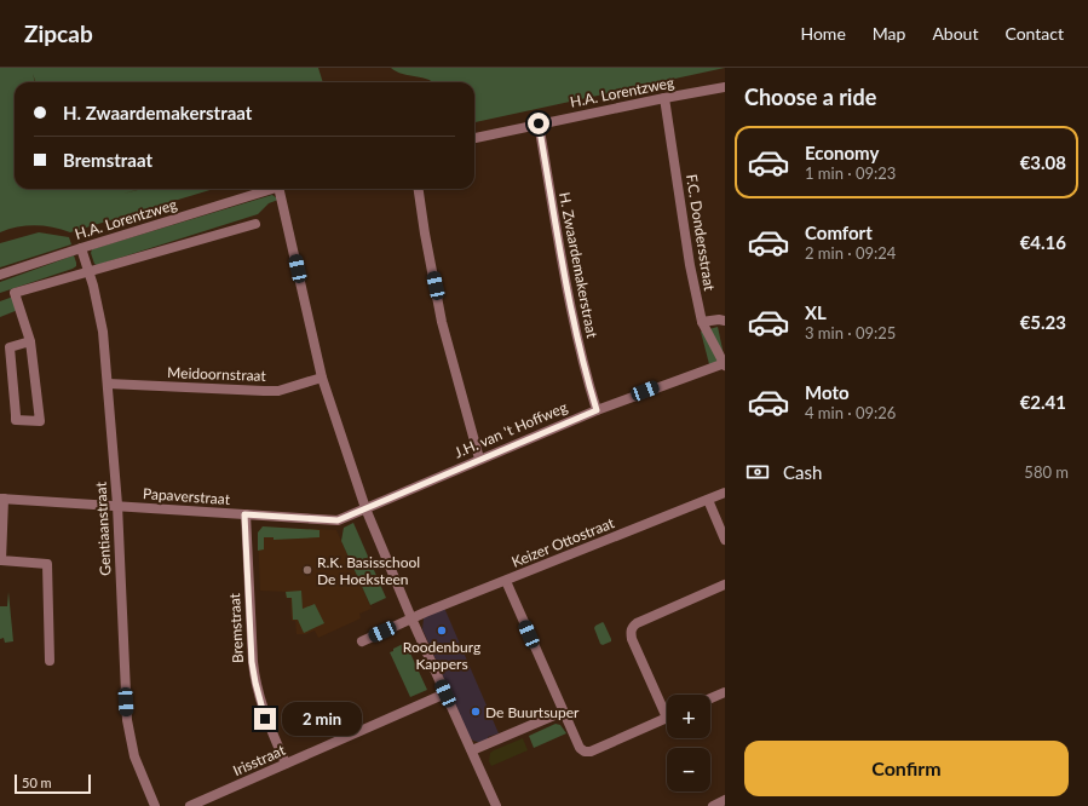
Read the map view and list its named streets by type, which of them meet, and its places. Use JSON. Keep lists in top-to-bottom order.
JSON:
{
  "streets": {
    "street": [
      "H.A. Lorentzweg",
      "F.C. Dondersstraat",
      "H. Zwaardemakerstraat",
      "Meidoornstraat",
      "J.H. van 't Hoffweg",
      "Papaverstraat",
      "Gentiaanstraat",
      "Keizer Ottostraat",
      "Bremstraat",
      "Irisstraat"
    ]
  },
  "crossings": [
    ["H.A. Lorentzweg", "F.C. Dondersstraat"],
    ["H.A. Lorentzweg", "H. Zwaardemakerstraat"],
    ["H.A. Lorentzweg", "Gentiaanstraat"],
    ["F.C. Dondersstraat", "J.H. van 't Hoffweg"],
    ["H. Zwaardemakerstraat", "J.H. van 't Hoffweg"],
    ["Meidoornstraat", "Gentiaanstraat"],
    ["J.H. van 't Hoffweg", "Papaverstraat"],
    ["Papaverstraat", "Gentiaanstraat"],
    ["Papaverstraat", "Bremstraat"],
    ["Bremstraat", "Irisstraat"]
  ],
  "places": ["R.K. Basisschool De Hoeksteen", "Roodenburg Kappers", "De Buurtsuper"],
  "scale_bar": "50 m",
  "page": {
    "header": "Zipcab",
    "nav": [
      "Home",
      "Map",
      "About",
      "Contact"
    ],
    "heading": "Choose a ride",
    "banner": ["H. Zwaardemakerstraat", "Bremstraat"],
    "list": [
      {
        "name": "Economy",
        "note": "1 min · 09:23",
        "value": "€3.08"
      },
      {
        "name": "Comfort",
        "note": "2 min · 09:24",
        "value": "€4.16"
      },
      {
        "name": "XL",
        "note": "3 min · 09:25",
        "value": "€5.23"
      },
      {
        "name": "Moto",
        "note": "4 min · 09:26",
        "value": "€2.41"
      }
    ],
    "pay": ["Cash", "580 m"],
    "map_buttons": ["+", "−"],
    "bubble": "2 min",
    "buttons": "Confirm",
    "scale": "50 m"
  }
}
